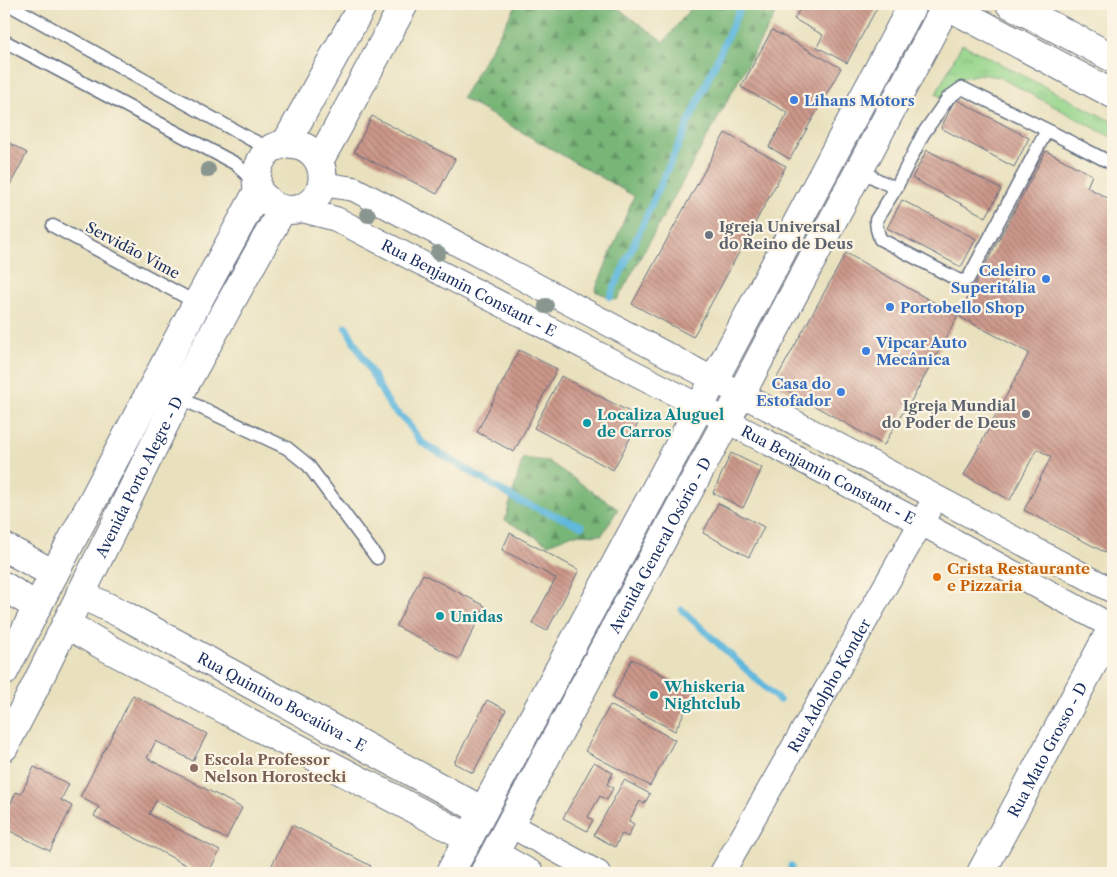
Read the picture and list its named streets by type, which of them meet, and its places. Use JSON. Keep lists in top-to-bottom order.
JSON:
{
  "streets": {
    "street": [
      "Rua Benjamin Constant - E",
      "Avenida Porto Alegre - D",
      "Avenida General Osório - D",
      "Rua Adolpho Konder",
      "Rua Quintino Bocaiúva - E",
      "Rua Mato Grosso - D"
    ],
    "lane": ["Servidão Vime"]
  },
  "crossings": [
    ["Servidão Vime", "Avenida Porto Alegre - D"],
    ["Rua Benjamin Constant - E", "Avenida Porto Alegre - D"],
    ["Rua Benjamin Constant - E", "Avenida General Osório - D"],
    ["Rua Benjamin Constant - E", "Rua Adolpho Konder"],
    ["Rua Benjamin Constant - E", "Rua Mato Grosso - D"],
    ["Avenida Porto Alegre - D", "Rua Quintino Bocaiúva - E"],
    ["Avenida General Osório - D", "Rua Quintino Bocaiúva - E"]
  ],
  "places": [
    "Lihans Motors",
    "Igreja Universal do Reino de Deus",
    "Celeiro Superitália",
    "Portobello Shop",
    "Vipcar Auto Mecânica",
    "Casa do Estofador",
    "Igreja Mundial do Poder de Deus",
    "Localiza Aluguel de Carros",
    "Crista Restaurante e Pizzaria",
    "Unidas",
    "Whiskeria Nightclub",
    "Escola Professor Nelson Horostecki"
  ]
}
